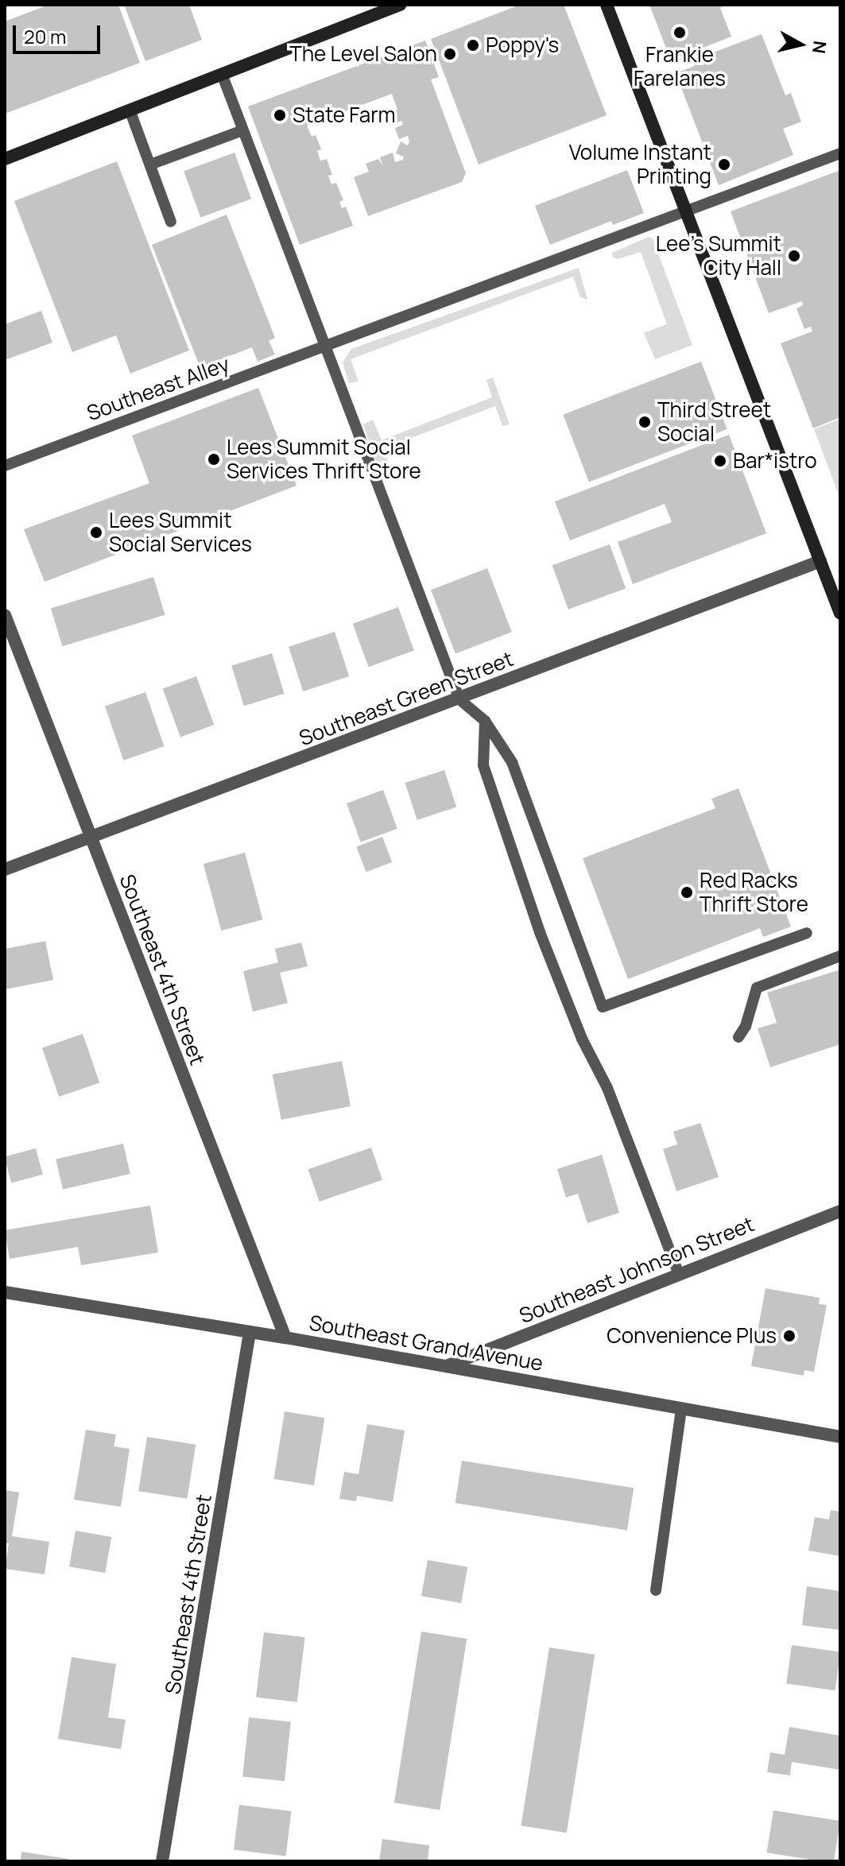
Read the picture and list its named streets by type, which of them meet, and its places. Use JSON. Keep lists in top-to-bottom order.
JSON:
{
  "streets": {
    "street": [
      "Southeast Green Street",
      "Southeast 4th Street",
      "Southeast Johnson Street",
      "Southeast Grand Avenue"
    ],
    "lane": ["Southeast Alley"]
  },
  "crossings": [
    ["Southeast Green Street", "Southeast 4th Street"],
    ["Southeast 4th Street", "Southeast Grand Avenue"],
    ["Southeast Johnson Street", "Southeast Grand Avenue"]
  ],
  "places": [
    "Frankie Farelanes",
    "Poppy's",
    "The Level Salon",
    "State Farm",
    "Volume Instant Printing",
    "Lee's Summit City Hall",
    "Third Street Social",
    "Lees Summit Social Services Thrift Store",
    "Bar*istro",
    "Lees Summit Social Services",
    "Red Racks Thrift Store",
    "Convenience Plus"
  ],
  "scale_bar": "20 m",
  "north": "right"
}
